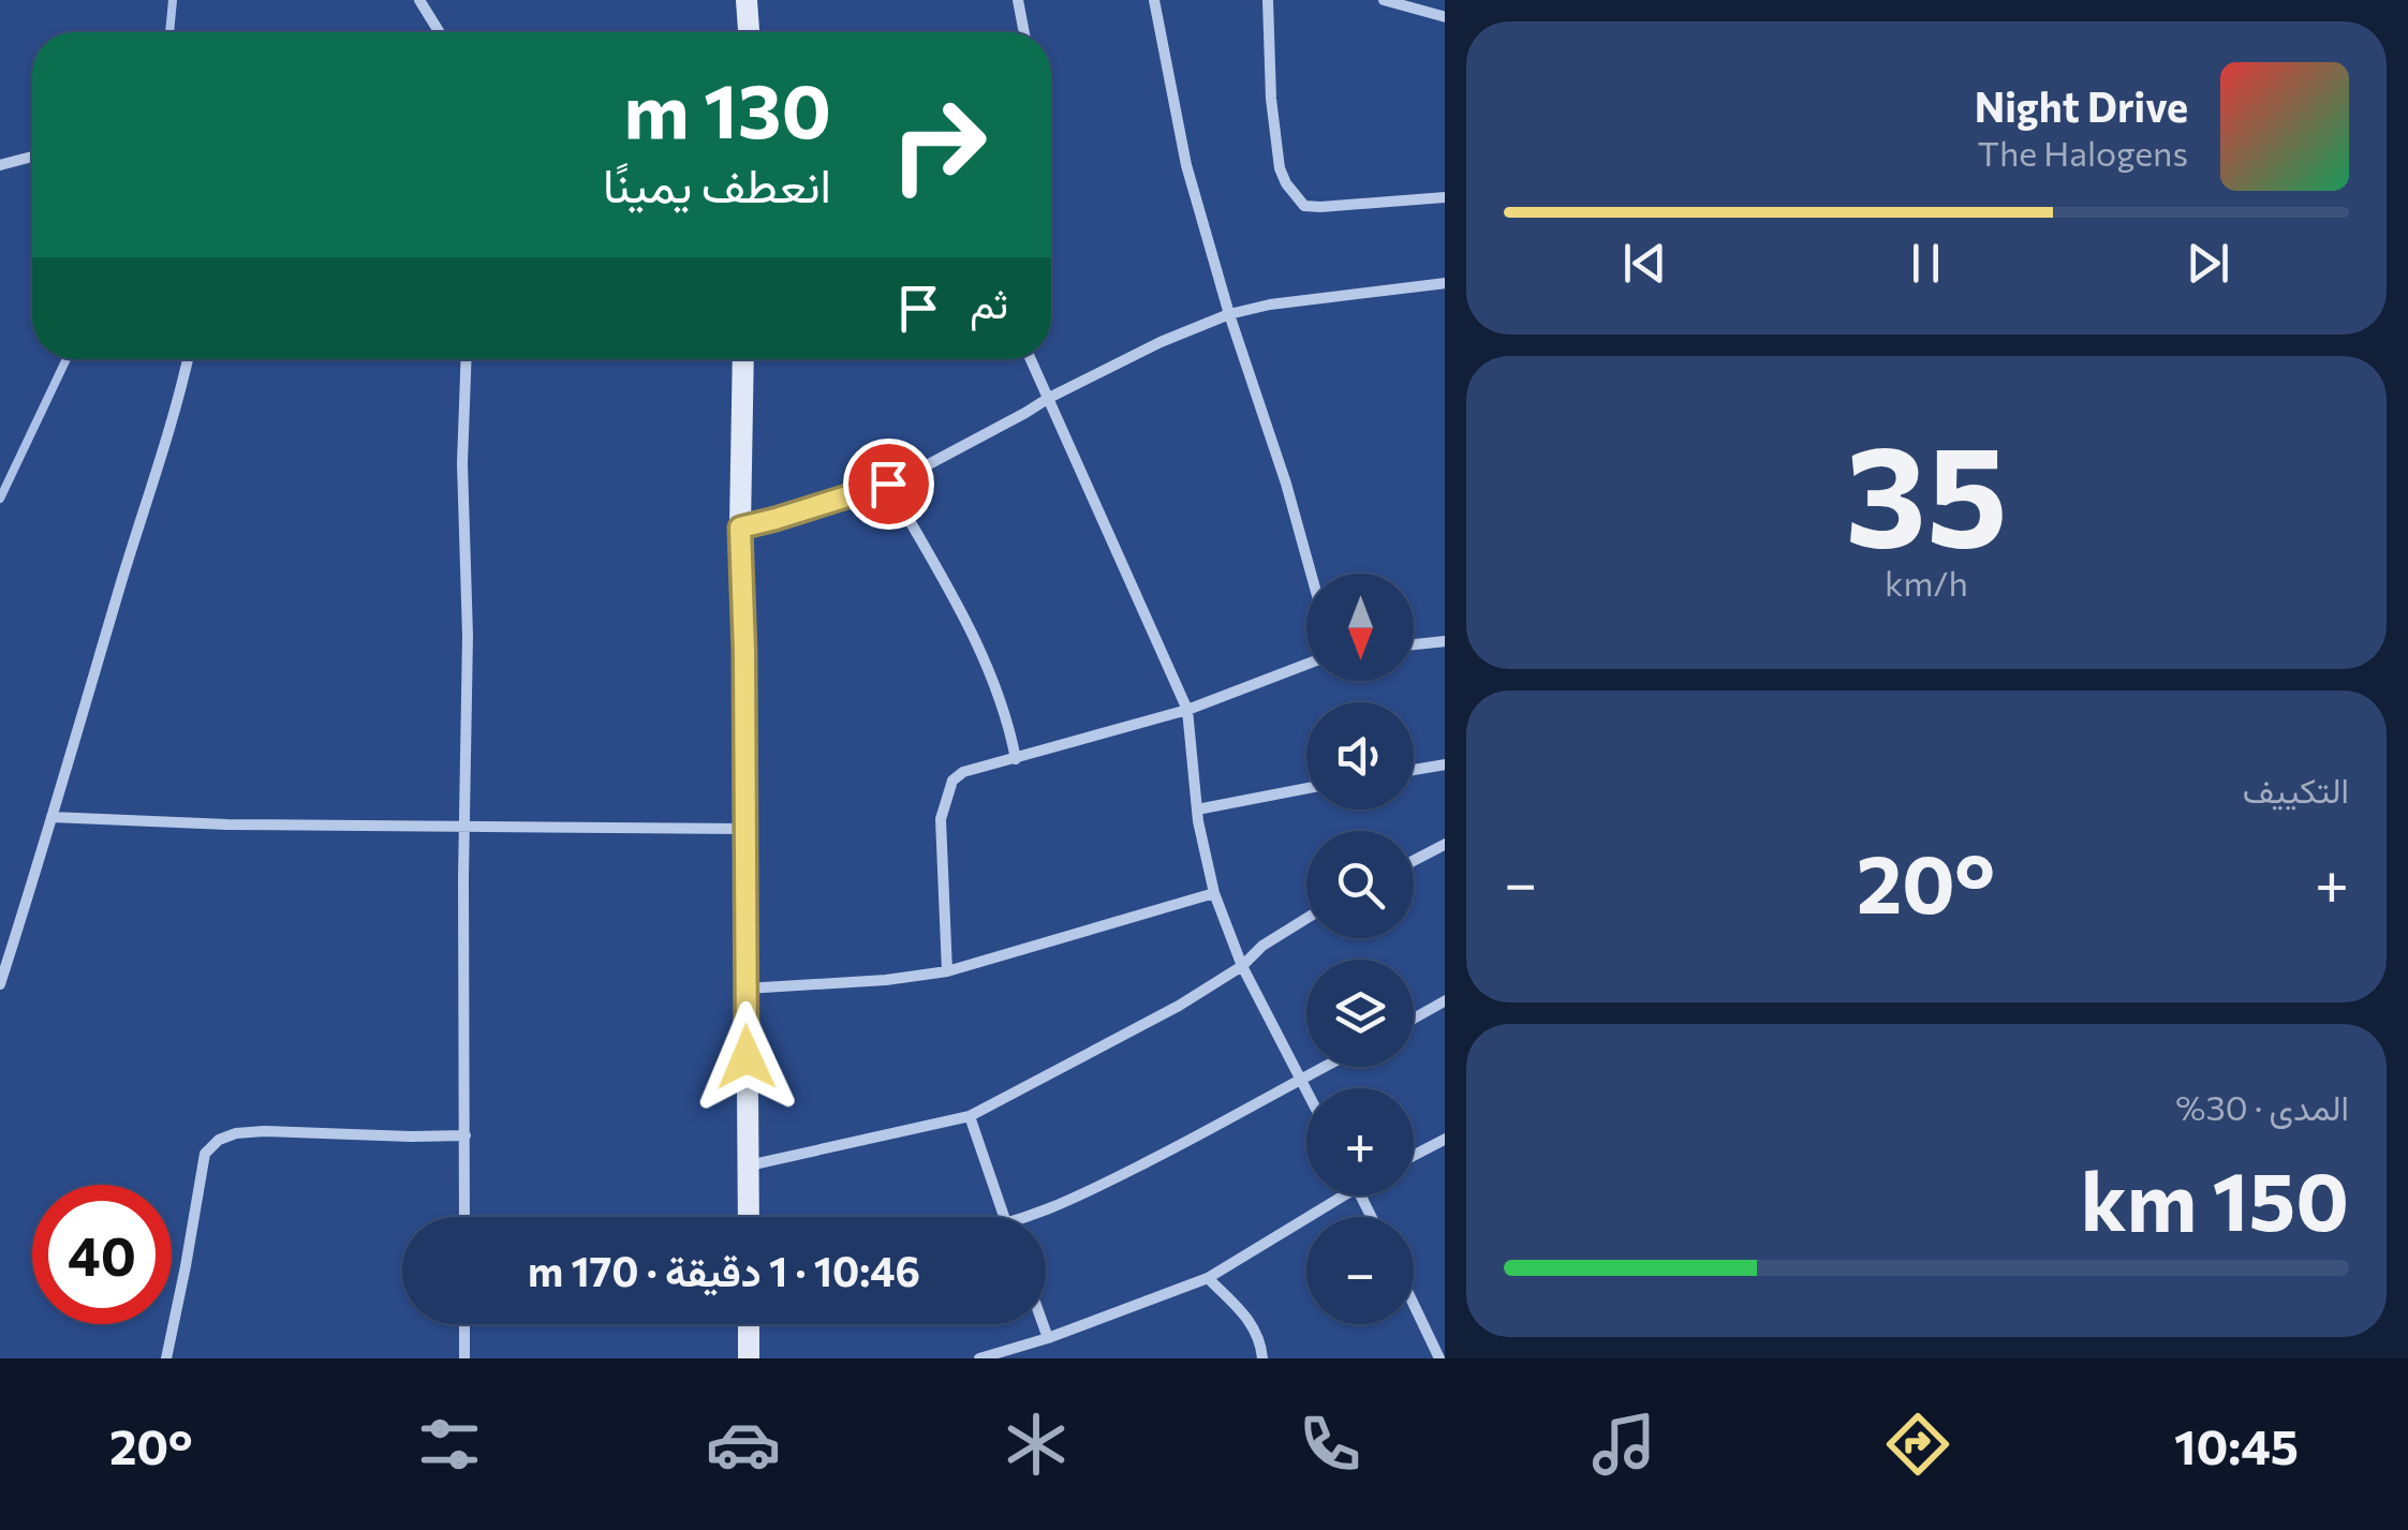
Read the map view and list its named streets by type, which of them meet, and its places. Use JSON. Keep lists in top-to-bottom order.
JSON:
{
  "north": "bottom",
  "page": {
    "turn": ["130 m", "انعطف يمينًا"],
    "song": ["Night Drive", "The Halogens"],
    "then": "ثم",
    "tile": [
      ["35", "km/h"],
      "التكييف",
      ["المدى · 30%", "150 km"]
    ],
    "map_buttons": ["+", "−"],
    "heat": ["−", "20°", "+"],
    "limit": "40",
    "trip": "10:46 · 1 دقيقة · 170 m",
    "tabs": ["10:45", "20°"]
  }
}
